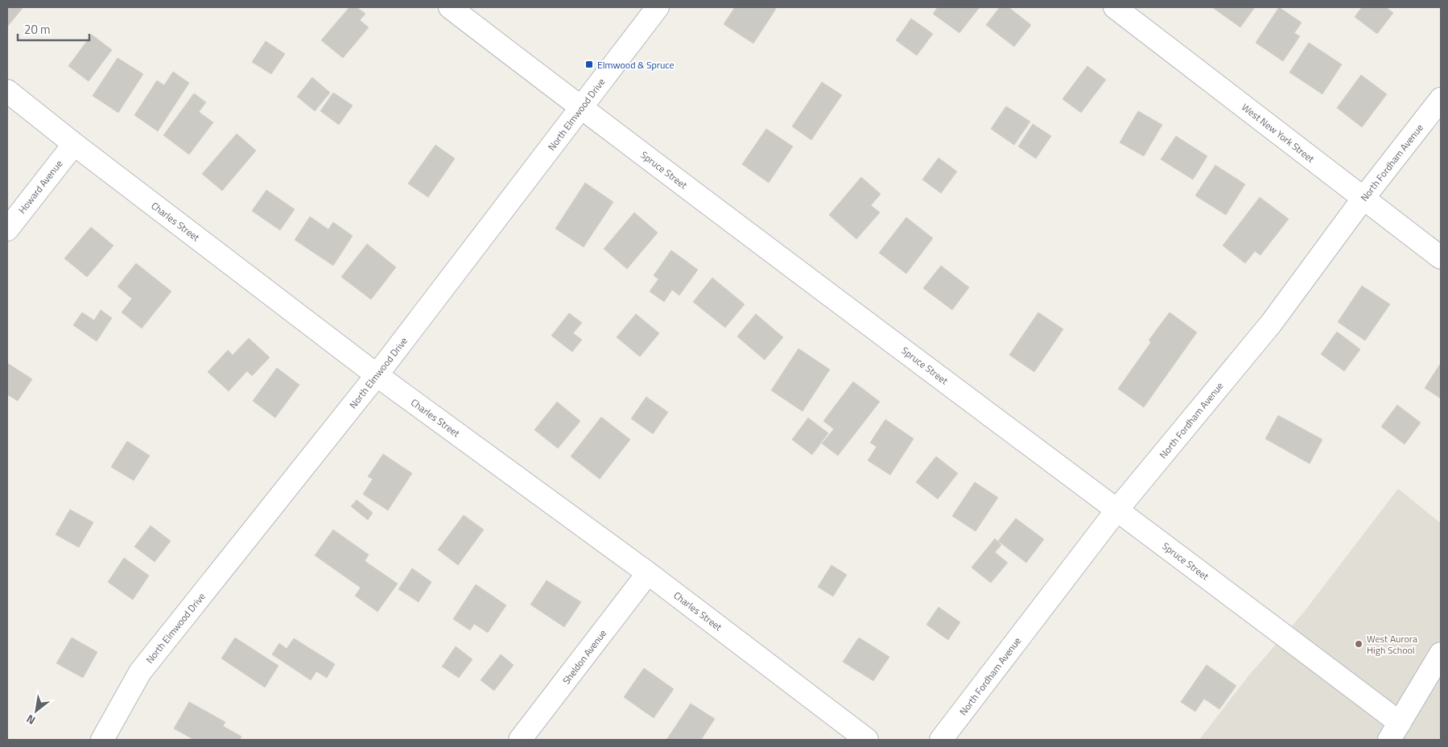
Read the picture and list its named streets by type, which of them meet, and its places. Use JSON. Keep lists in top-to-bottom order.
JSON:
{
  "streets": {
    "street": [
      "North Elmwood Drive",
      "West New York Street",
      "North Fordham Avenue",
      "Spruce Street",
      "Howard Avenue",
      "Charles Street",
      "Sheldon Avenue"
    ]
  },
  "crossings": [
    ["North Elmwood Drive", "Spruce Street"],
    ["North Elmwood Drive", "Charles Street"],
    ["West New York Street", "North Fordham Avenue"],
    ["North Fordham Avenue", "Spruce Street"],
    ["Howard Avenue", "Charles Street"],
    ["Charles Street", "Sheldon Avenue"]
  ],
  "places": {
    "transit": ["Elmwood & Spruce"],
    "other": ["West Aurora High School"]
  },
  "scale_bar": "20 m",
  "north": "bottom left"
}
